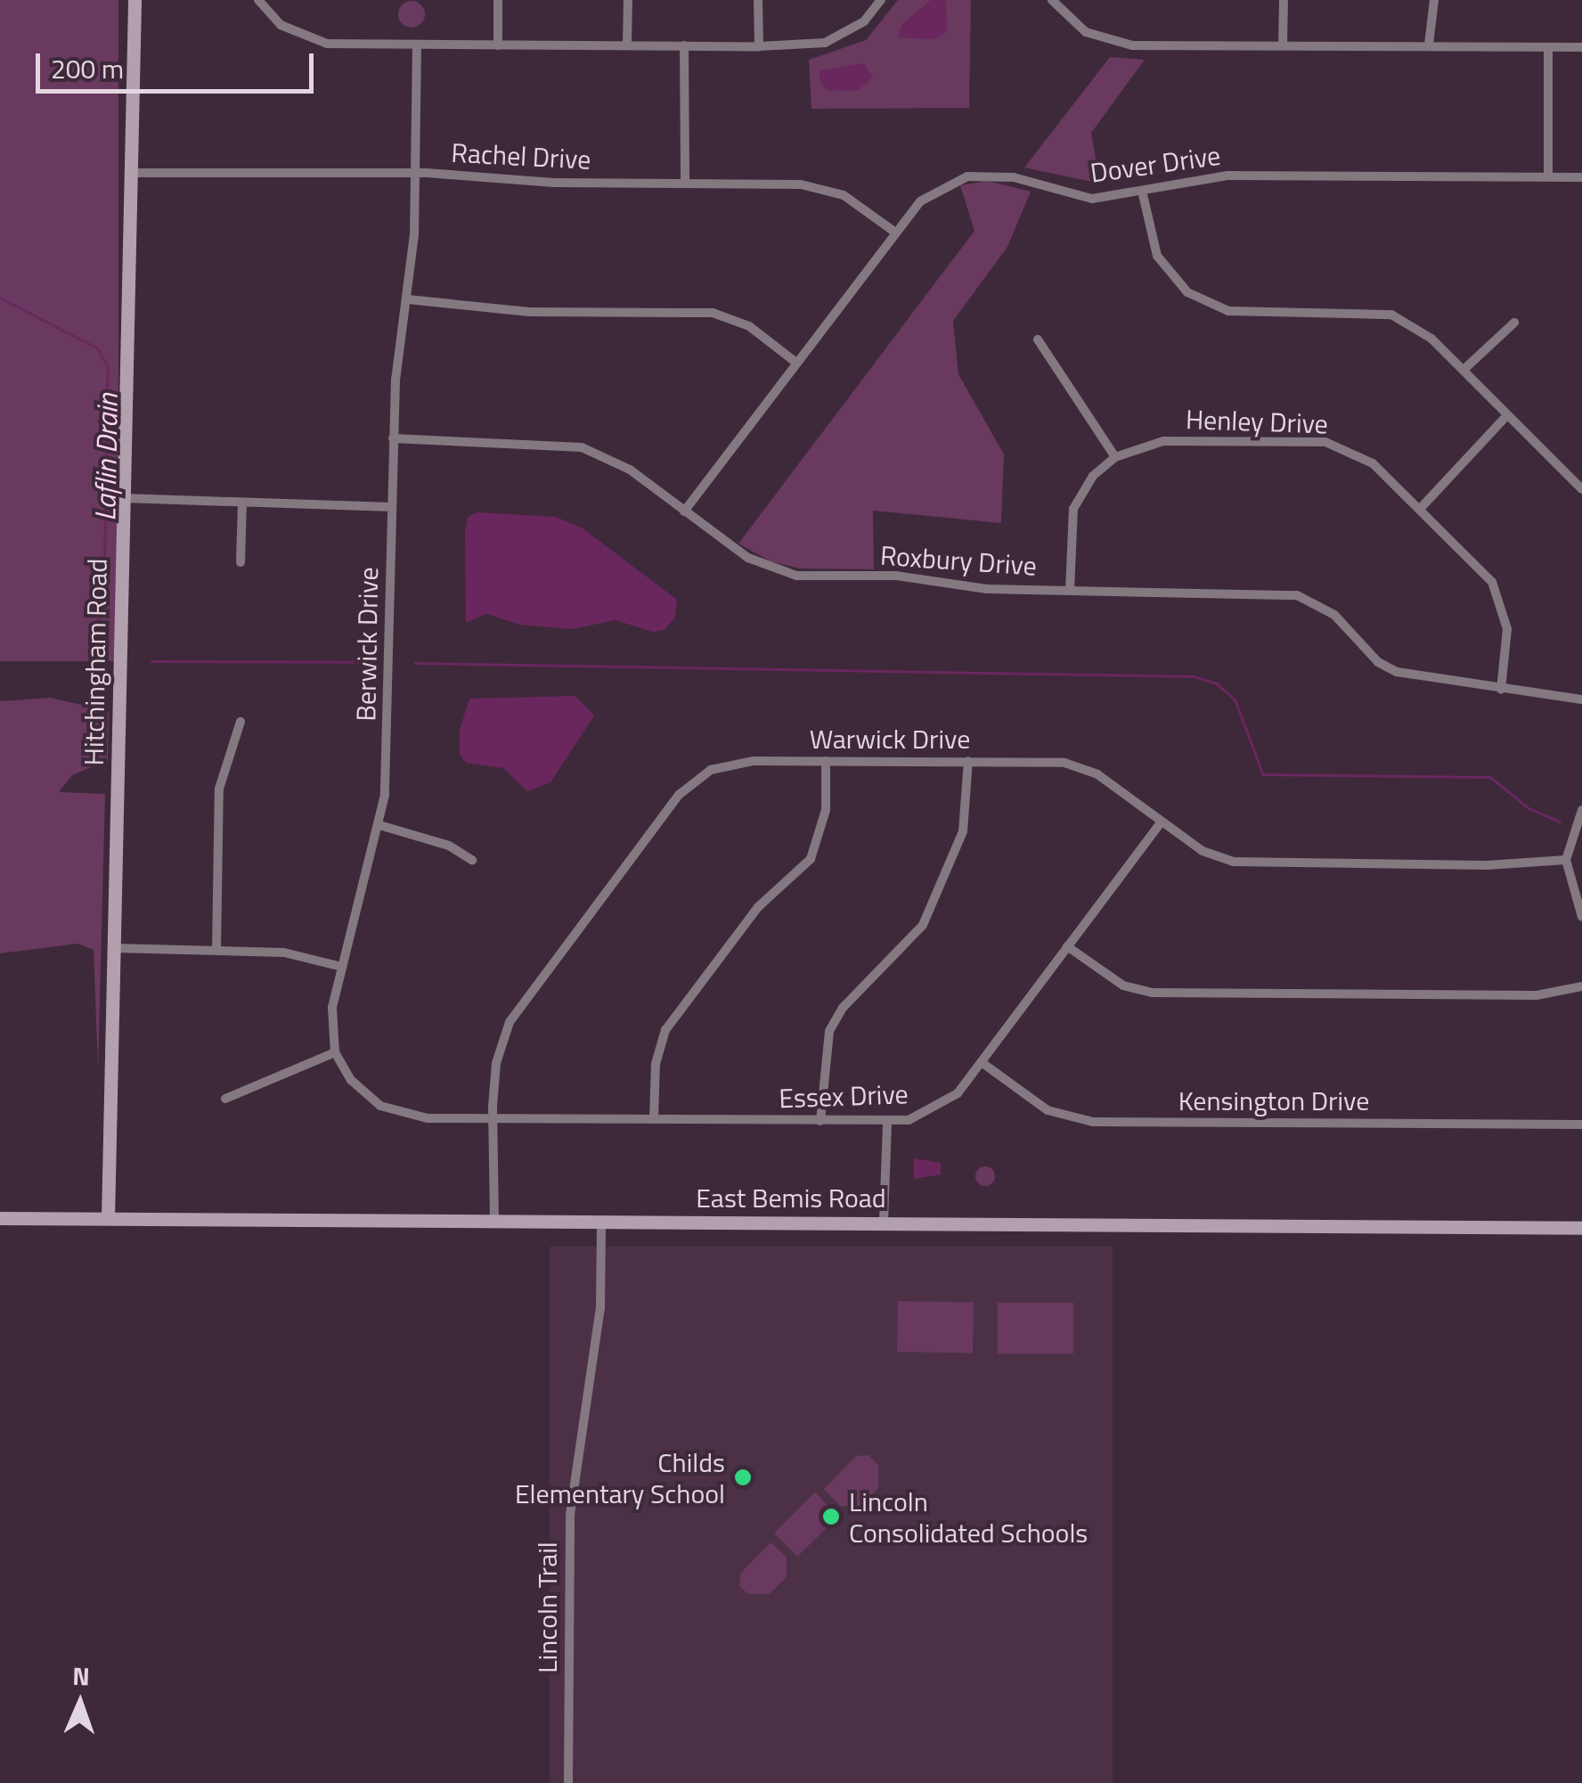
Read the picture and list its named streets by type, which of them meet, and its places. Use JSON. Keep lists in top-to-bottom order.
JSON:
{
  "streets": {
    "street": [
      "Rachel Drive",
      "Dover Drive",
      "Henley Drive",
      "Roxbury Drive",
      "Berwick Drive",
      "Hitchingham Road",
      "Warwick Drive",
      "Essex Drive",
      "Kensington Drive",
      "East Bemis Road",
      "Lincoln Trail"
    ]
  },
  "crossings": [
    ["Rachel Drive", "Dover Drive"],
    ["Rachel Drive", "Berwick Drive"],
    ["Rachel Drive", "Hitchingham Road"],
    ["Dover Drive", "Roxbury Drive"],
    ["Henley Drive", "Roxbury Drive"],
    ["Roxbury Drive", "Berwick Drive"],
    ["Hitchingham Road", "East Bemis Road"],
    ["Warwick Drive", "Essex Drive"],
    ["Warwick Drive", "East Bemis Road"],
    ["Essex Drive", "Kensington Drive"],
    ["East Bemis Road", "Lincoln Trail"]
  ],
  "water": ["Laflin Drain"],
  "places": ["Childs Elementary School", "Lincoln Consolidated Schools"],
  "scale_bar": "200 m",
  "north": "top"
}
